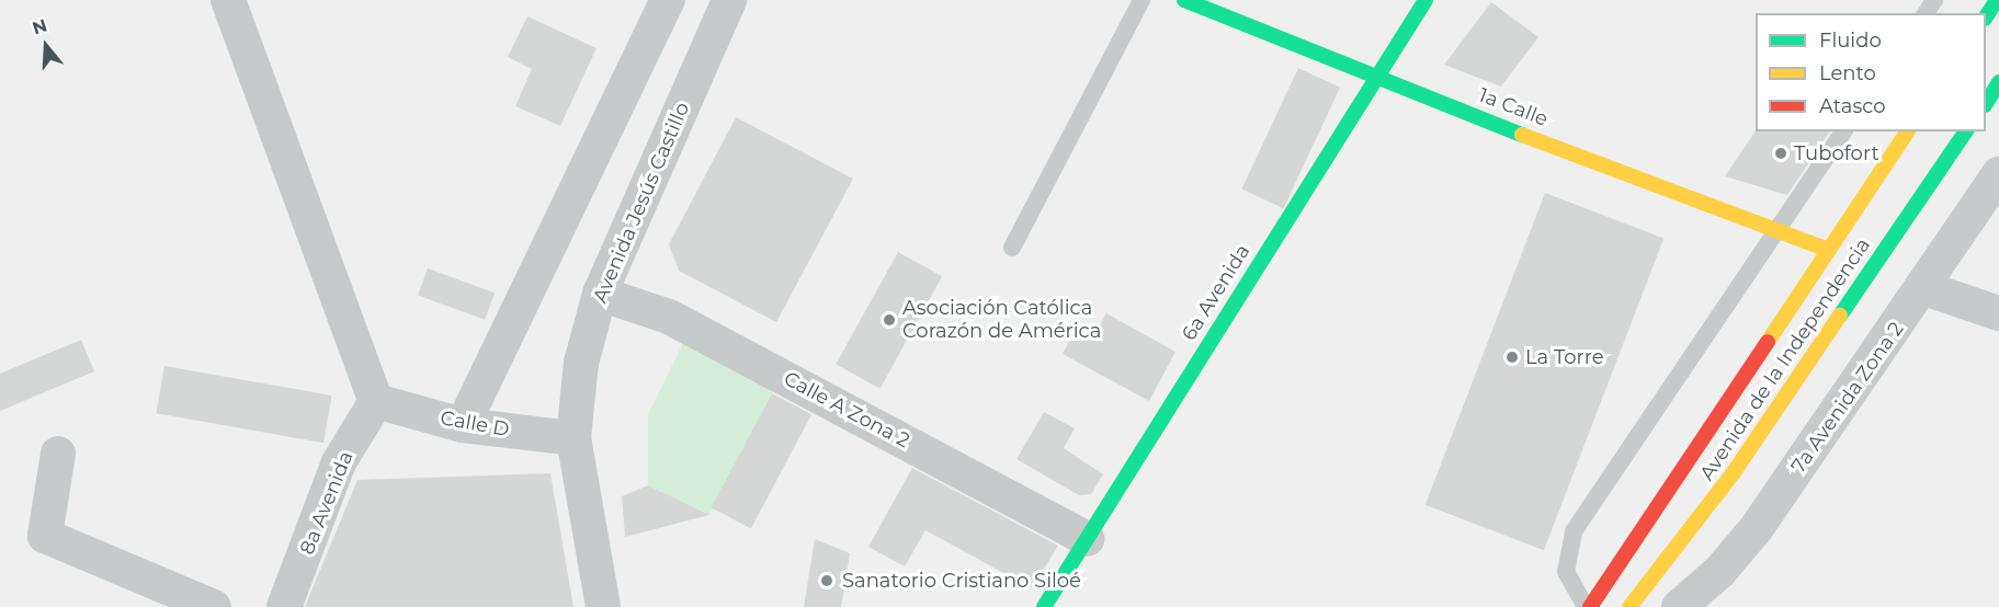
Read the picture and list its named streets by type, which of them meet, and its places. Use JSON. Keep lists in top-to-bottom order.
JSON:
{
  "streets": {
    "street": [
      "1a Calle",
      "Avenida Jesús Castillo",
      "6a Avenida",
      "Avenida de la Independencia",
      "7a Avenida Zona 2",
      "Calle A Zona 2",
      "Calle D",
      "8a Avenida"
    ]
  },
  "crossings": [
    ["1a Calle", "6a Avenida"],
    ["1a Calle", "Avenida de la Independencia"],
    ["Avenida Jesús Castillo", "Calle A Zona 2"],
    ["Avenida Jesús Castillo", "Calle D"],
    ["6a Avenida", "Calle A Zona 2"],
    ["Calle D", "8a Avenida"]
  ],
  "places": [
    "Tubofort",
    "Asociación Católica Corazón de América",
    "La Torre",
    "Sanatorio Cristiano Siloé"
  ],
  "legend": ["Fluido", "Lento", "Atasco"],
  "north": "top"
}
